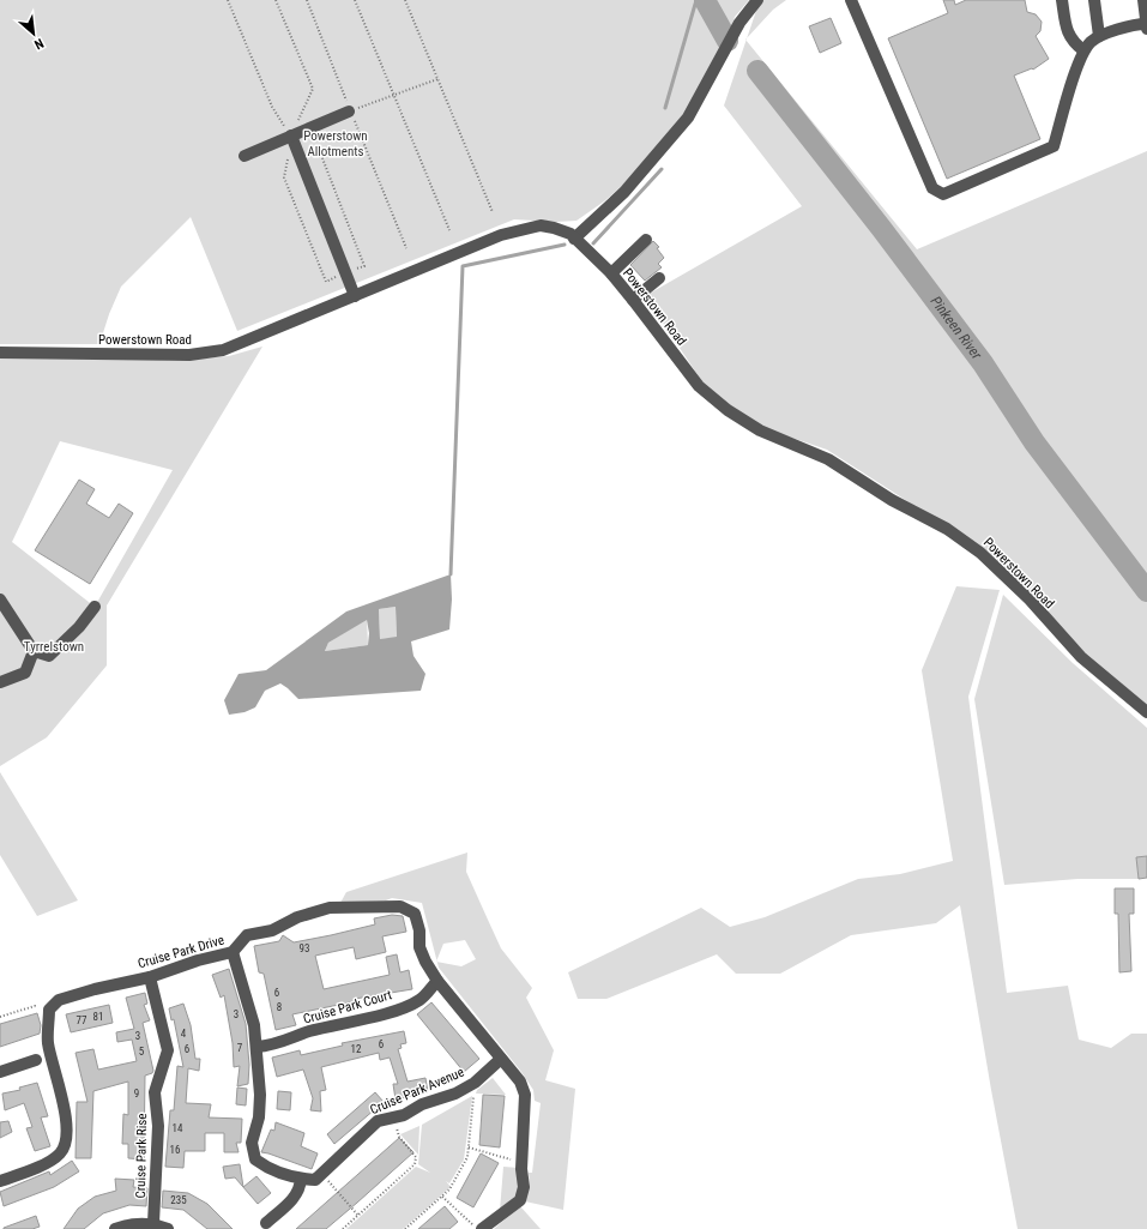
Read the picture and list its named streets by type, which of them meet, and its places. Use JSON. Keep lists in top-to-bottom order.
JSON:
{
  "streets": {
    "street": [
      "Powerstown Road",
      "Cruise Park Drive",
      "Cruise Park Court",
      "Cruise Park Avenue",
      "Cruise Park Rise"
    ]
  },
  "crossings": [
    ["Cruise Park Drive", "Cruise Park Court"],
    ["Cruise Park Drive", "Cruise Park Avenue"],
    ["Cruise Park Drive", "Cruise Park Rise"]
  ],
  "water": ["Pinkeen River"],
  "parks": ["Powerstown Allotments", "Tyrrelstown"],
  "house_numbers": [
    "93",
    "6",
    "8",
    "3",
    "81",
    "77",
    "4",
    "3",
    "6",
    "7",
    "6",
    "12",
    "5",
    "9",
    "14",
    "16",
    "235"
  ],
  "north": "bottom right"
}
